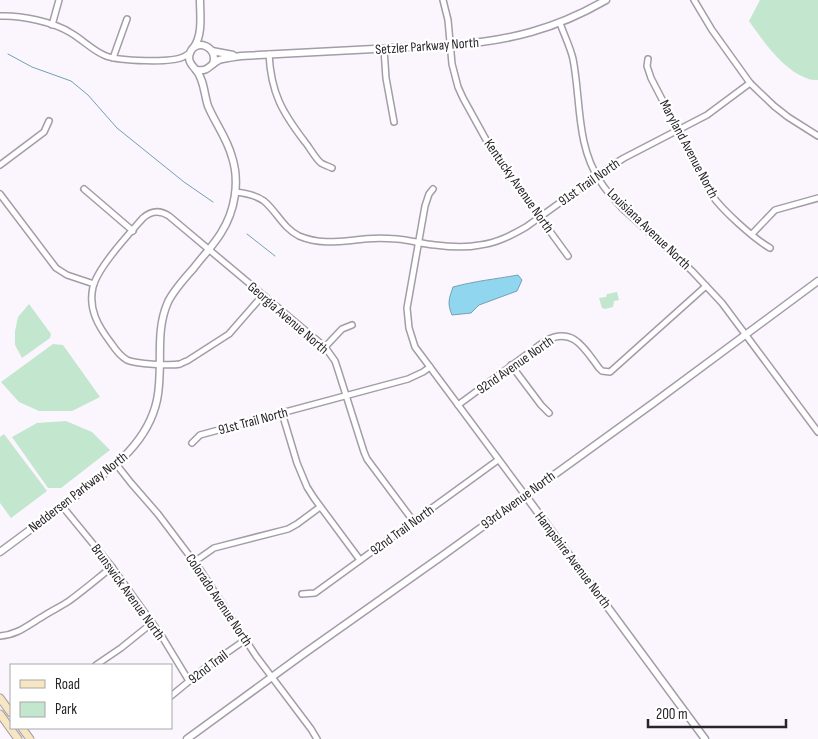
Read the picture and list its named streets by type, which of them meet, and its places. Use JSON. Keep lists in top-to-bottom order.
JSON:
{
  "streets": {
    "street": [
      "Setzler Parkway North",
      "Maryland Avenue North",
      "91st Trail North",
      "Kentucky Avenue North",
      "Louisiana Avenue North",
      "Georgia Avenue North",
      "92nd Avenue North",
      "Neddersen Parkway North",
      "93rd Avenue North",
      "92nd Trail North",
      "Hampshire Avenue North",
      "Brunswick Avenue North",
      "Colorado Avenue North",
      "92nd Trail"
    ]
  },
  "crossings": [
    ["Setzler Parkway North", "Kentucky Avenue North"],
    ["Setzler Parkway North", "Louisiana Avenue North"],
    ["Setzler Parkway North", "Neddersen Parkway North"],
    ["Maryland Avenue North", "91st Trail North"],
    ["91st Trail North", "Kentucky Avenue North"],
    ["91st Trail North", "Louisiana Avenue North"],
    ["91st Trail North", "Georgia Avenue North"],
    ["91st Trail North", "Hampshire Avenue North"],
    ["Louisiana Avenue North", "92nd Avenue North"],
    ["Louisiana Avenue North", "93rd Avenue North"],
    ["Georgia Avenue North", "Neddersen Parkway North"],
    ["Georgia Avenue North", "92nd Trail North"],
    ["92nd Avenue North", "Hampshire Avenue North"],
    ["Neddersen Parkway North", "Brunswick Avenue North"],
    ["Neddersen Parkway North", "Colorado Avenue North"],
    ["93rd Avenue North", "Hampshire Avenue North"],
    ["93rd Avenue North", "Colorado Avenue North"],
    ["92nd Trail North", "Hampshire Avenue North"],
    ["Brunswick Avenue North", "92nd Trail"],
    ["Colorado Avenue North", "92nd Trail"]
  ],
  "legend": ["Road", "Park"],
  "scale_bar": "200 m"
}
